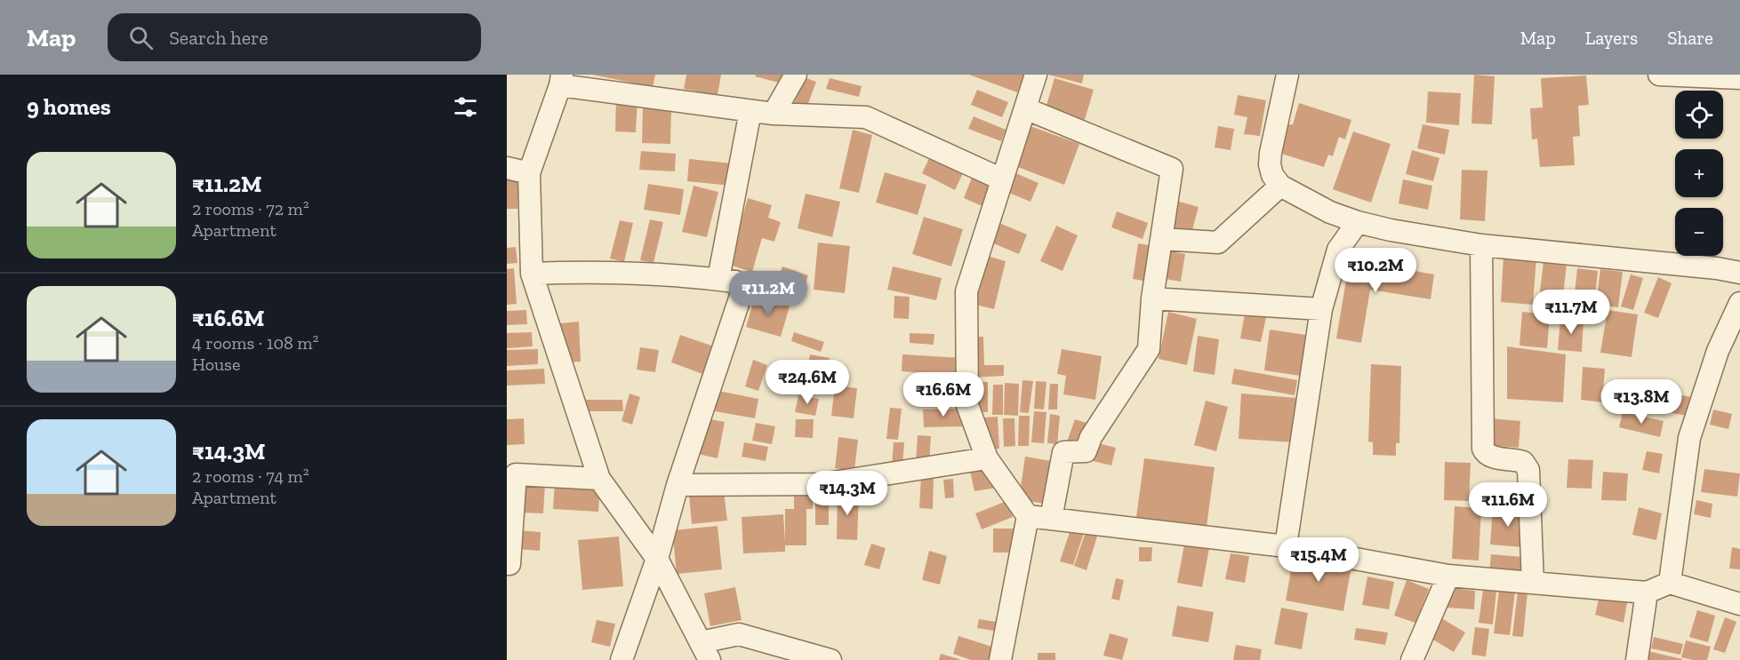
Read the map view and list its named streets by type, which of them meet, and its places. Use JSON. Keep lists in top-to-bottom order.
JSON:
{
  "page": {
    "header": "Map",
    "search": "Search here",
    "nav": ["Map", "Layers", "Share"],
    "heading": "9 homes",
    "map_buttons": ["+", "−"],
    "list": [
      {
        "name": "₹11.2M",
        "note": "2 rooms · 72 m² · Apartment"
      },
      {
        "name": "₹16.6M",
        "note": "4 rooms · 108 m² · House"
      },
      {
        "name": "₹14.3M",
        "note": "2 rooms · 74 m² · Apartment"
      }
    ],
    "price": [
      "₹10.2M",
      "₹11.2M",
      "₹11.7M",
      "₹24.6M",
      "₹16.6M",
      "₹13.8M",
      "₹14.3M",
      "₹11.6M",
      "₹15.4M"
    ]
  }
}
